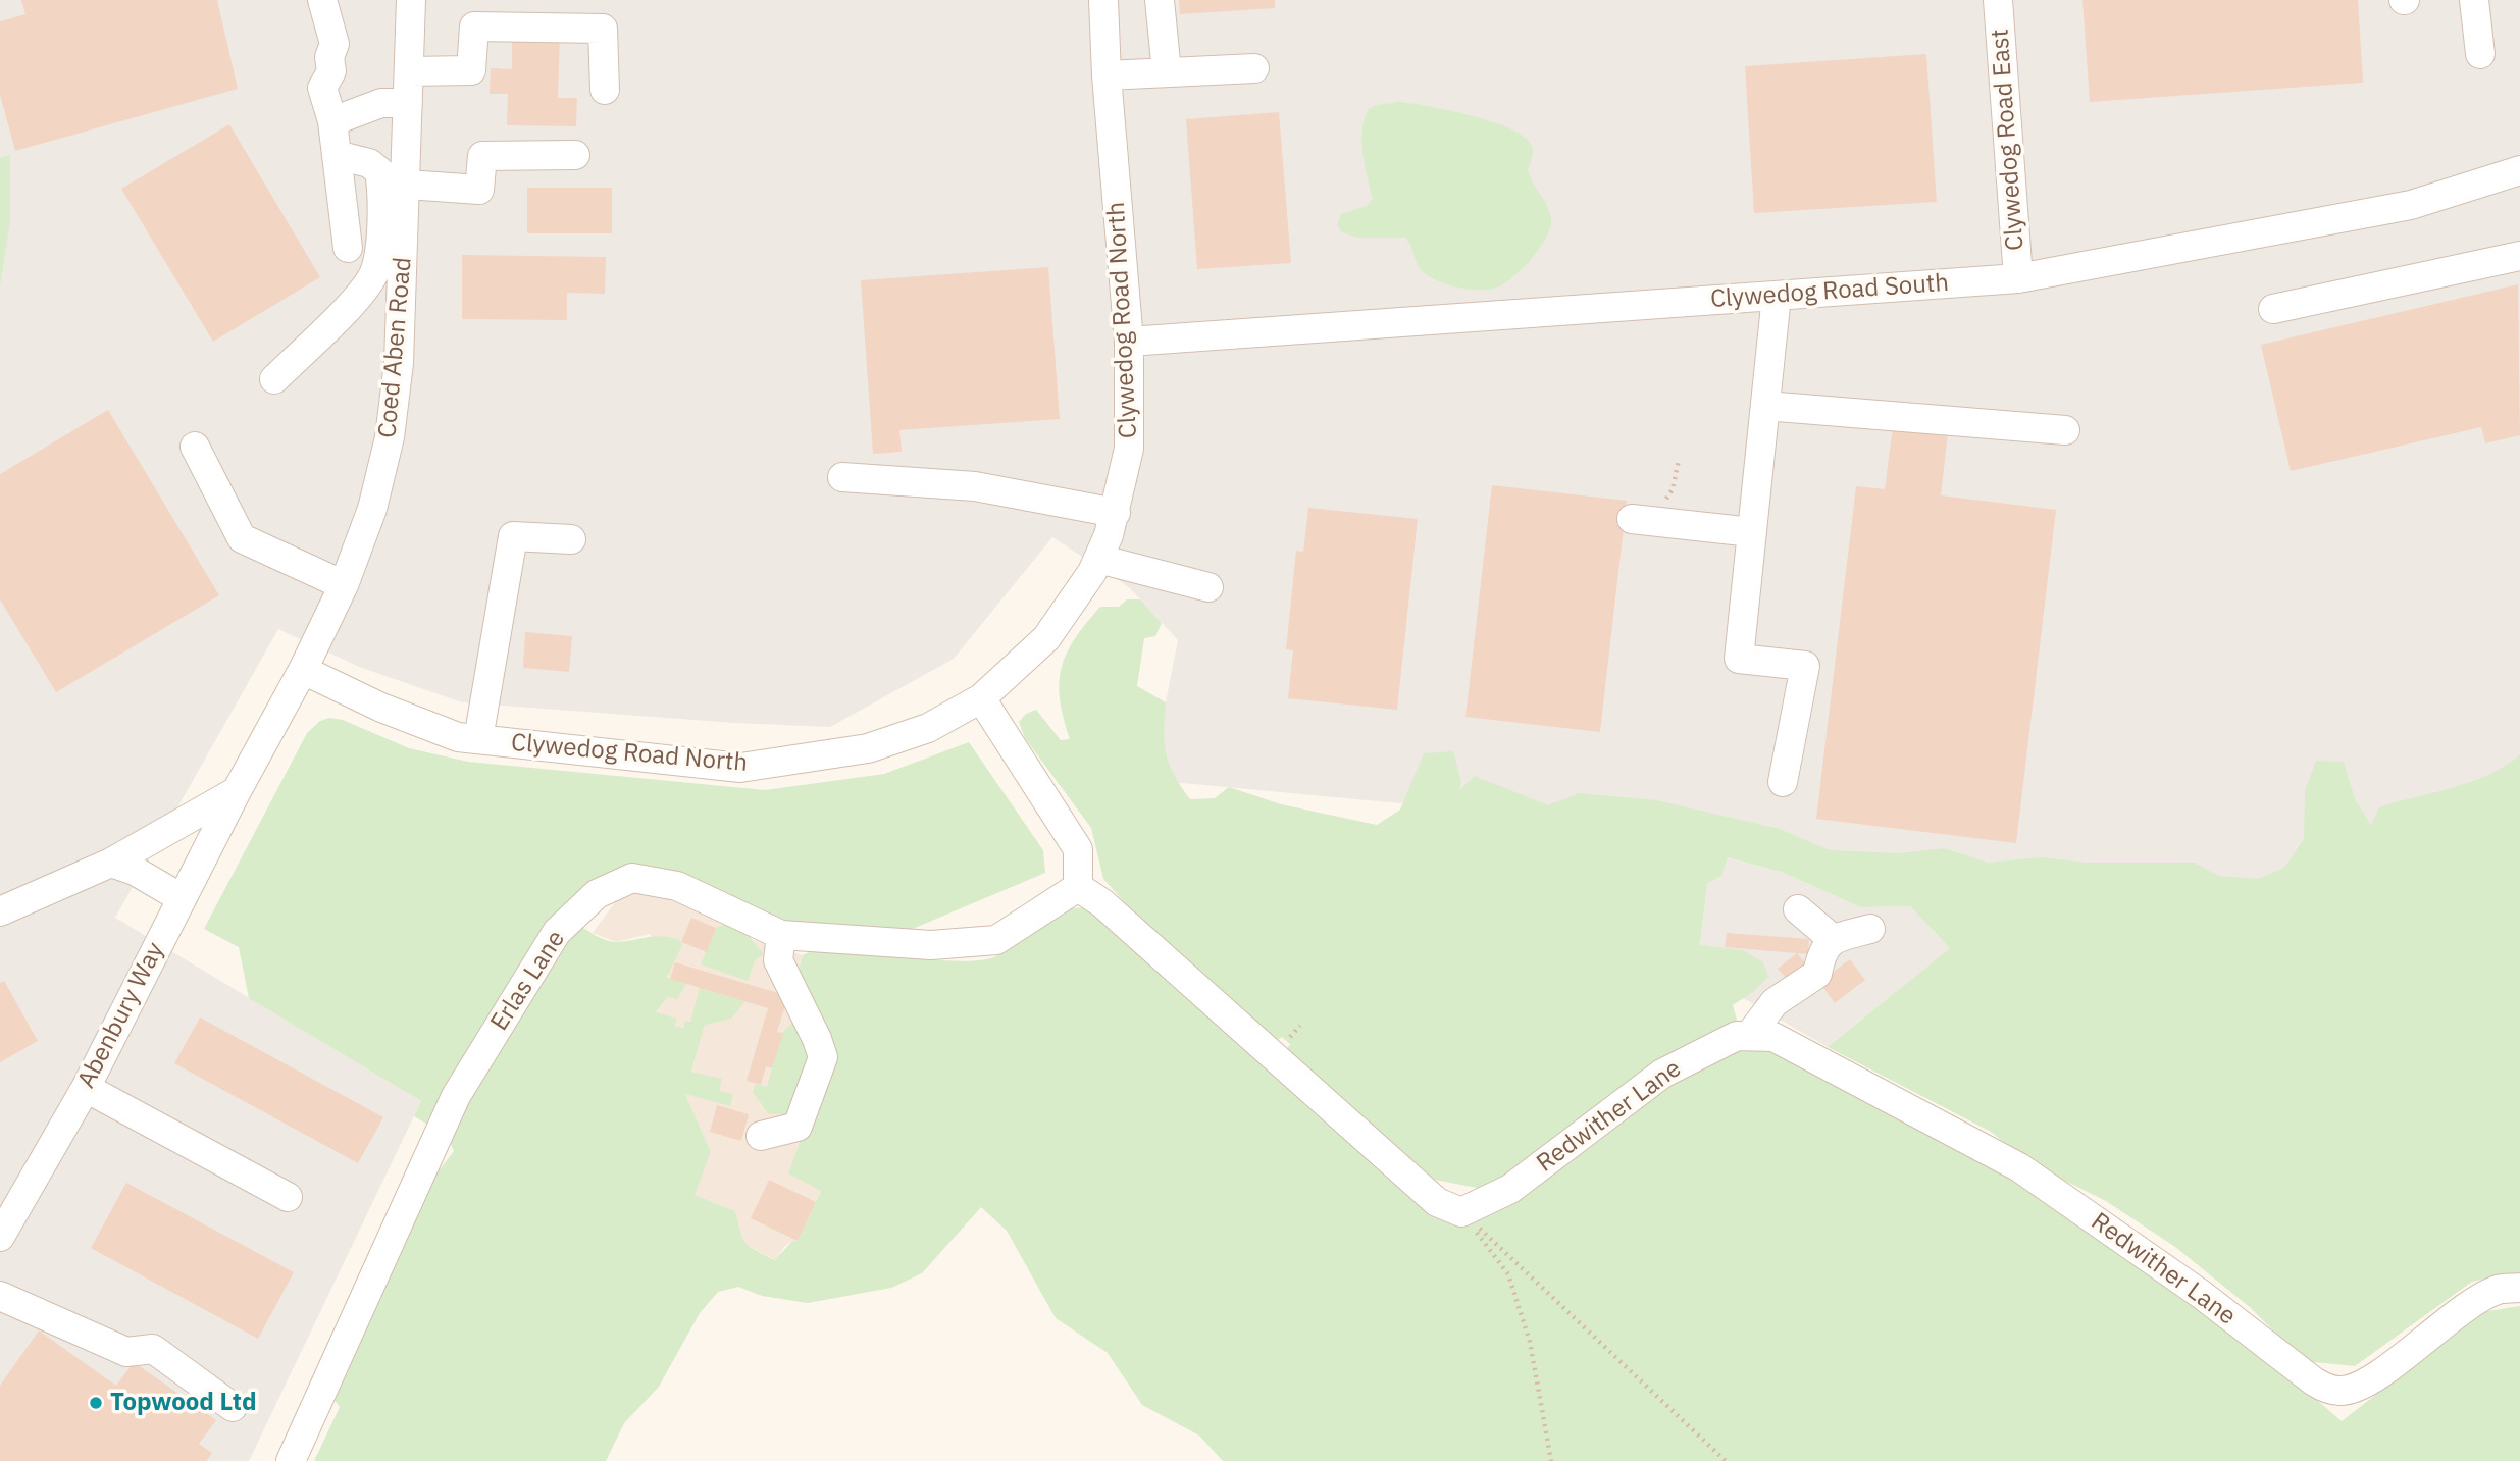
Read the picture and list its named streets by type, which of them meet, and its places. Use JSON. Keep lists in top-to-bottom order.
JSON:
{
  "streets": {
    "street": [
      "Clywedog Road East",
      "Clywedog Road South",
      "Clywedog Road North",
      "Coed Aben Road",
      "Erlas Lane",
      "Abenbury Way",
      "Redwither Lane"
    ]
  },
  "crossings": [
    ["Clywedog Road East", "Clywedog Road South"],
    ["Clywedog Road South", "Clywedog Road North"],
    ["Clywedog Road North", "Coed Aben Road"],
    ["Coed Aben Road", "Abenbury Way"]
  ],
  "places": ["Topwood Ltd"]
}
